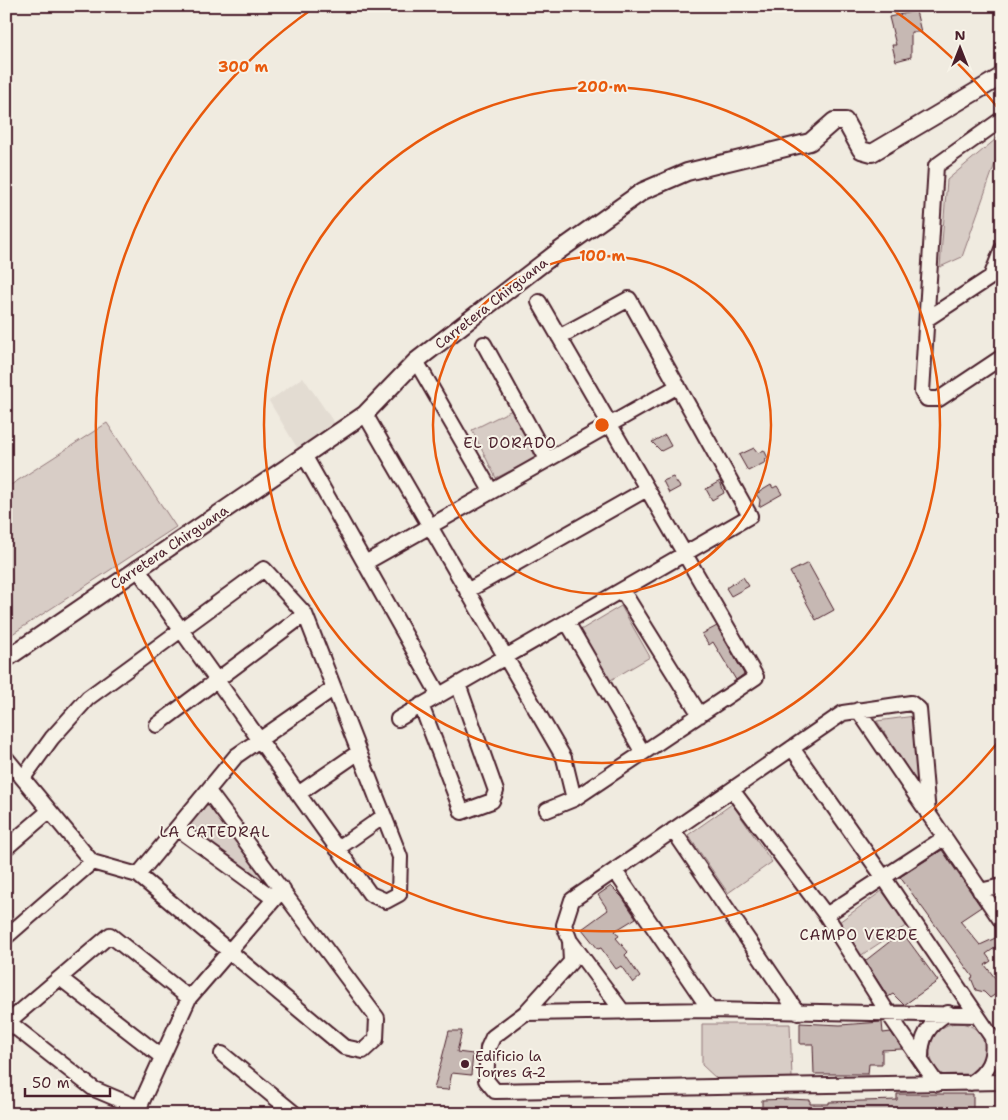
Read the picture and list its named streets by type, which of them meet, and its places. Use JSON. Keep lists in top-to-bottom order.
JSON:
{
  "streets": {
    "street": ["Carretera Chirguana"]
  },
  "districts": ["EL DORADO", "LA CATEDRAL", "CAMPO VERDE"],
  "places": ["Edificio la Torres G-2"],
  "scale_bar": "50 m",
  "north": "top",
  "rings": ["300 m", "200 m", "100 m"]
}
